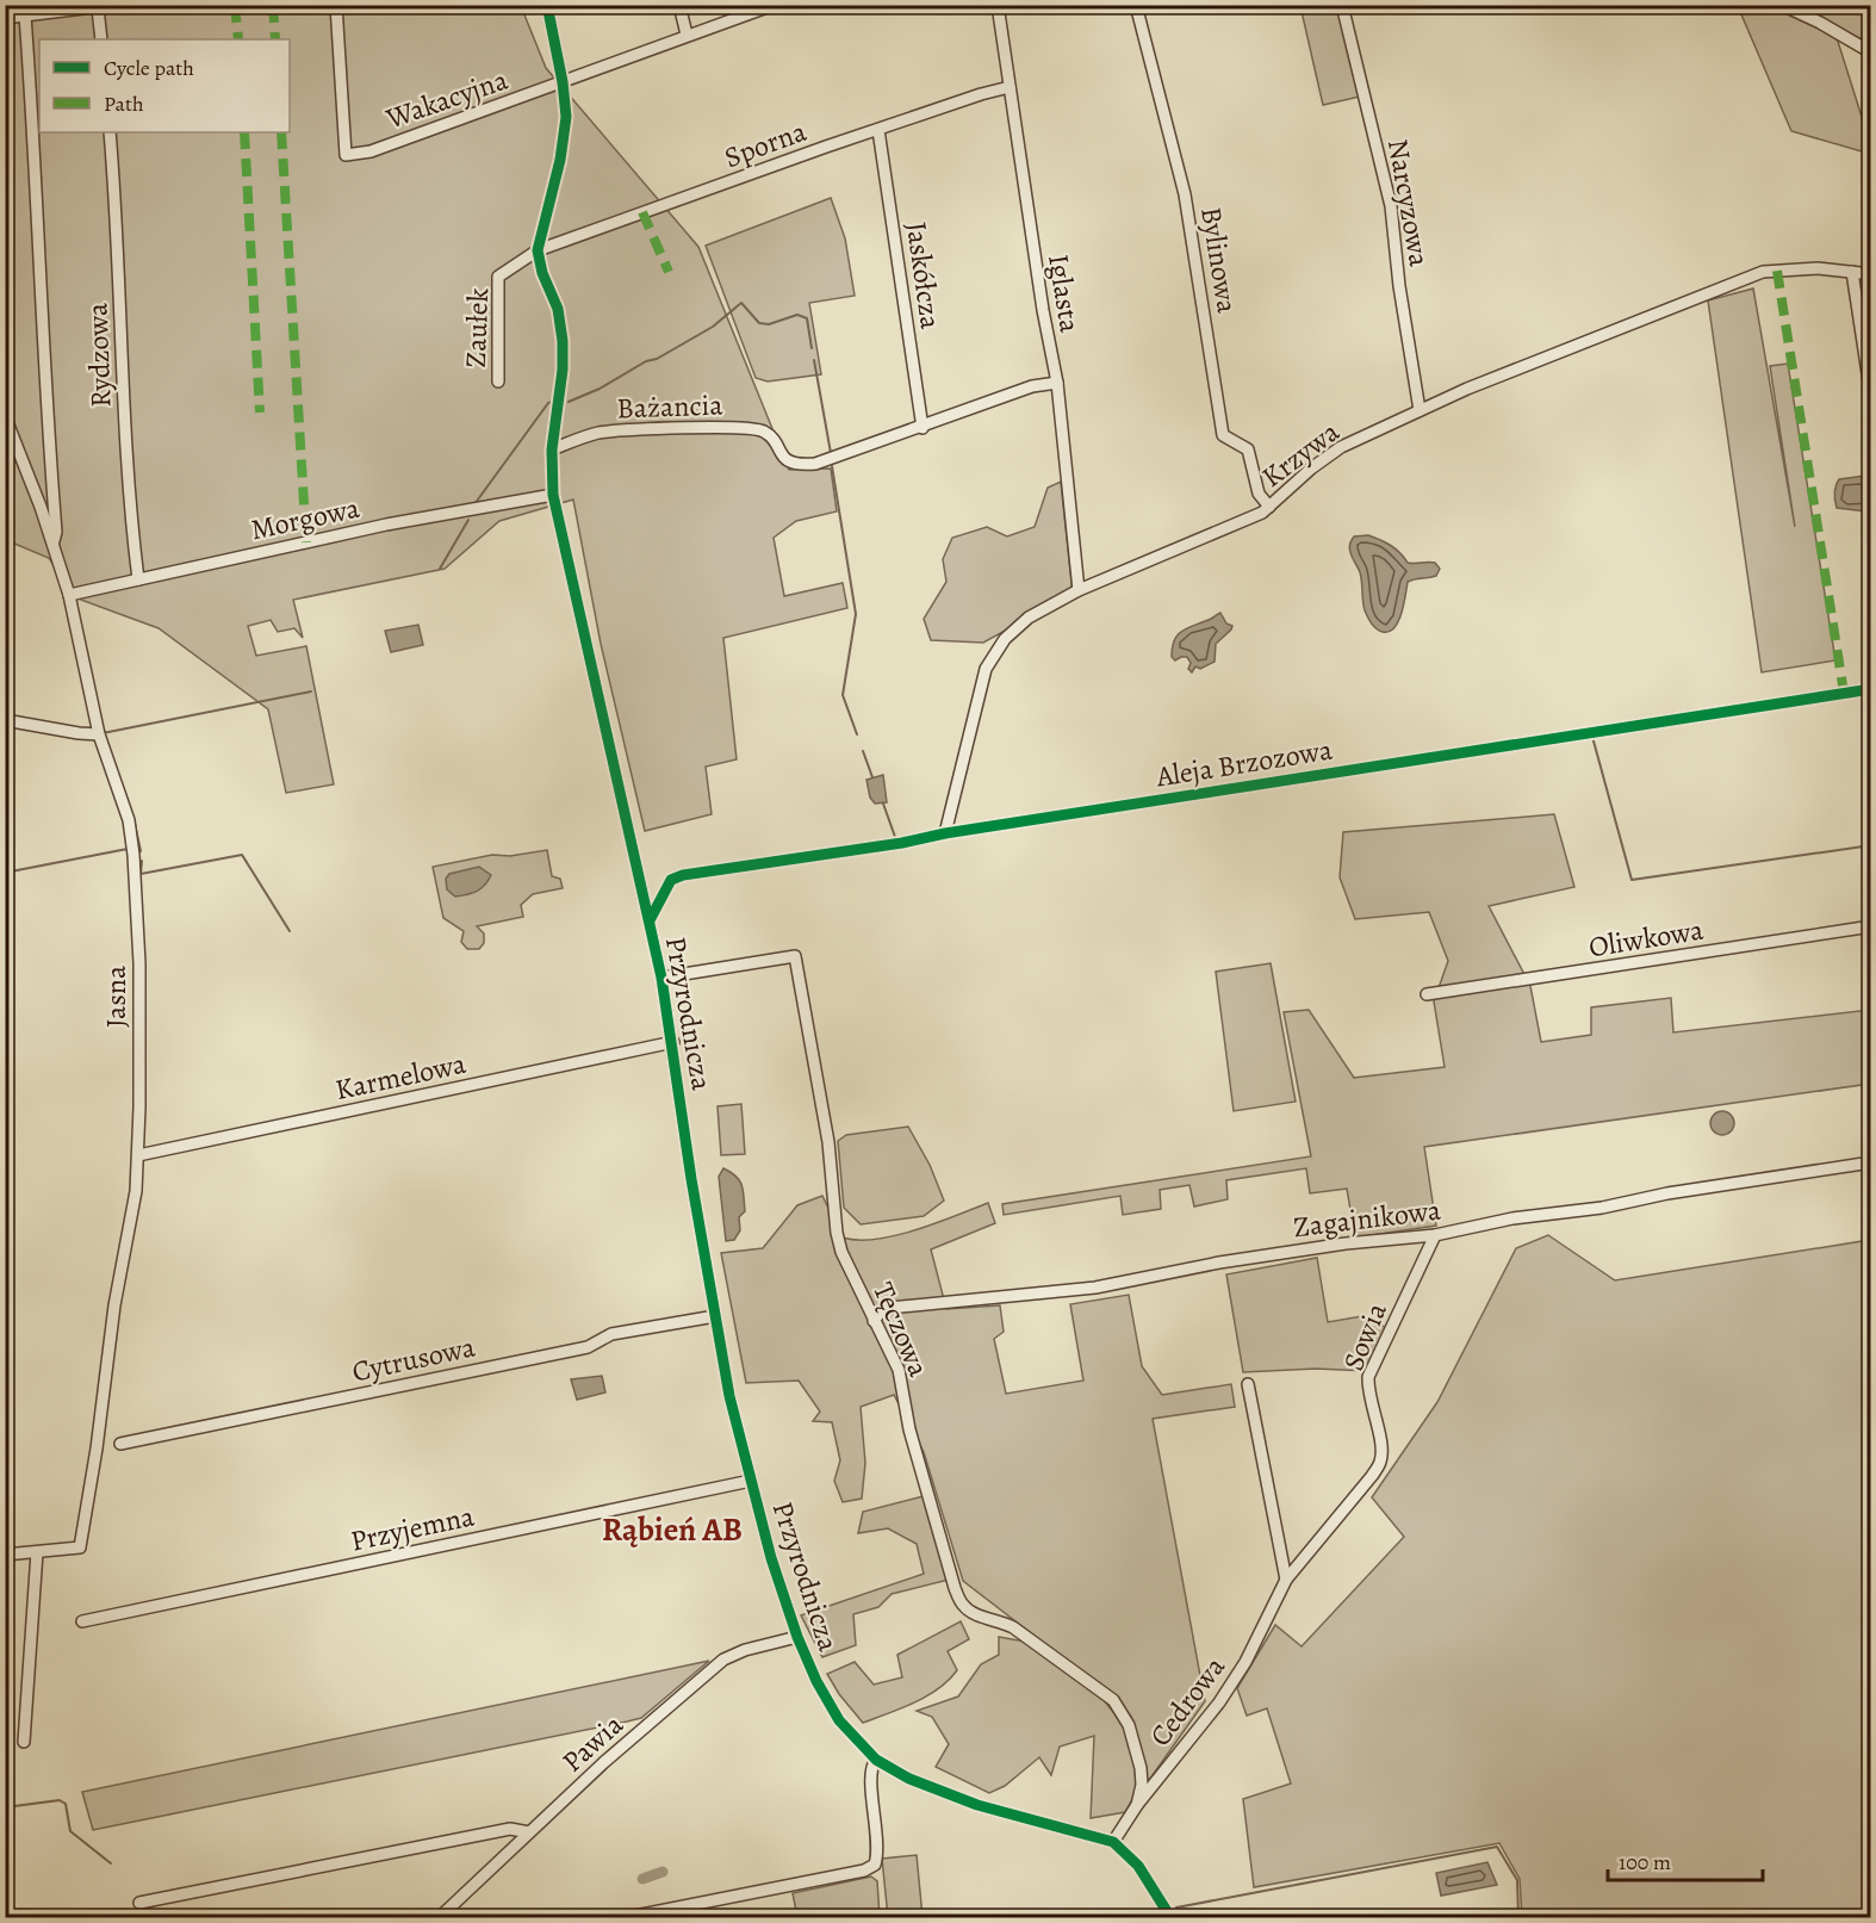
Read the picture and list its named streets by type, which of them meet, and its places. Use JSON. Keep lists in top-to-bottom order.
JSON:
{
  "streets": {
    "street": [
      "Wakacyjna",
      "Sporna",
      "Narcyzowa",
      "Bylinowa",
      "Jaskółcza",
      "Iglasta",
      "Zaułek",
      "Rydzowa",
      "Bażancia",
      "Krzywa",
      "Morgowa",
      "Aleja Brzozowa",
      "Oliwkowa",
      "Jasna",
      "Przyrodnicza",
      "Karmelowa",
      "Zagajnikowa",
      "Tęczowa",
      "Sowia",
      "Cytrusowa",
      "Przyjemna",
      "Cedrowa",
      "Pawia"
    ]
  },
  "crossings": [
    ["Wakacyjna", "Przyrodnicza"],
    ["Sporna", "Jaskółcza"],
    ["Sporna", "Iglasta"],
    ["Sporna", "Zaułek"],
    ["Sporna", "Przyrodnicza"],
    ["Narcyzowa", "Krzywa"],
    ["Bylinowa", "Krzywa"],
    ["Jaskółcza", "Bażancia"],
    ["Iglasta", "Krzywa"],
    ["Zaułek", "Przyrodnicza"],
    ["Rydzowa", "Morgowa"],
    ["Bażancia", "Przyrodnicza"],
    ["Krzywa", "Aleja Brzozowa"],
    ["Morgowa", "Jasna"],
    ["Morgowa", "Przyrodnicza"],
    ["Aleja Brzozowa", "Przyrodnicza"],
    ["Jasna", "Karmelowa"],
    ["Przyrodnicza", "Karmelowa"],
    ["Przyrodnicza", "Tęczowa"],
    ["Przyrodnicza", "Cytrusowa"],
    ["Przyrodnicza", "Przyjemna"],
    ["Przyrodnicza", "Cedrowa"],
    ["Przyrodnicza", "Pawia"],
    ["Zagajnikowa", "Tęczowa"],
    ["Zagajnikowa", "Sowia"],
    ["Tęczowa", "Cedrowa"],
    ["Sowia", "Cedrowa"]
  ],
  "districts": ["Rąbień AB"],
  "legend": ["Cycle path", "Path"],
  "scale_bar": "100 m"
}
